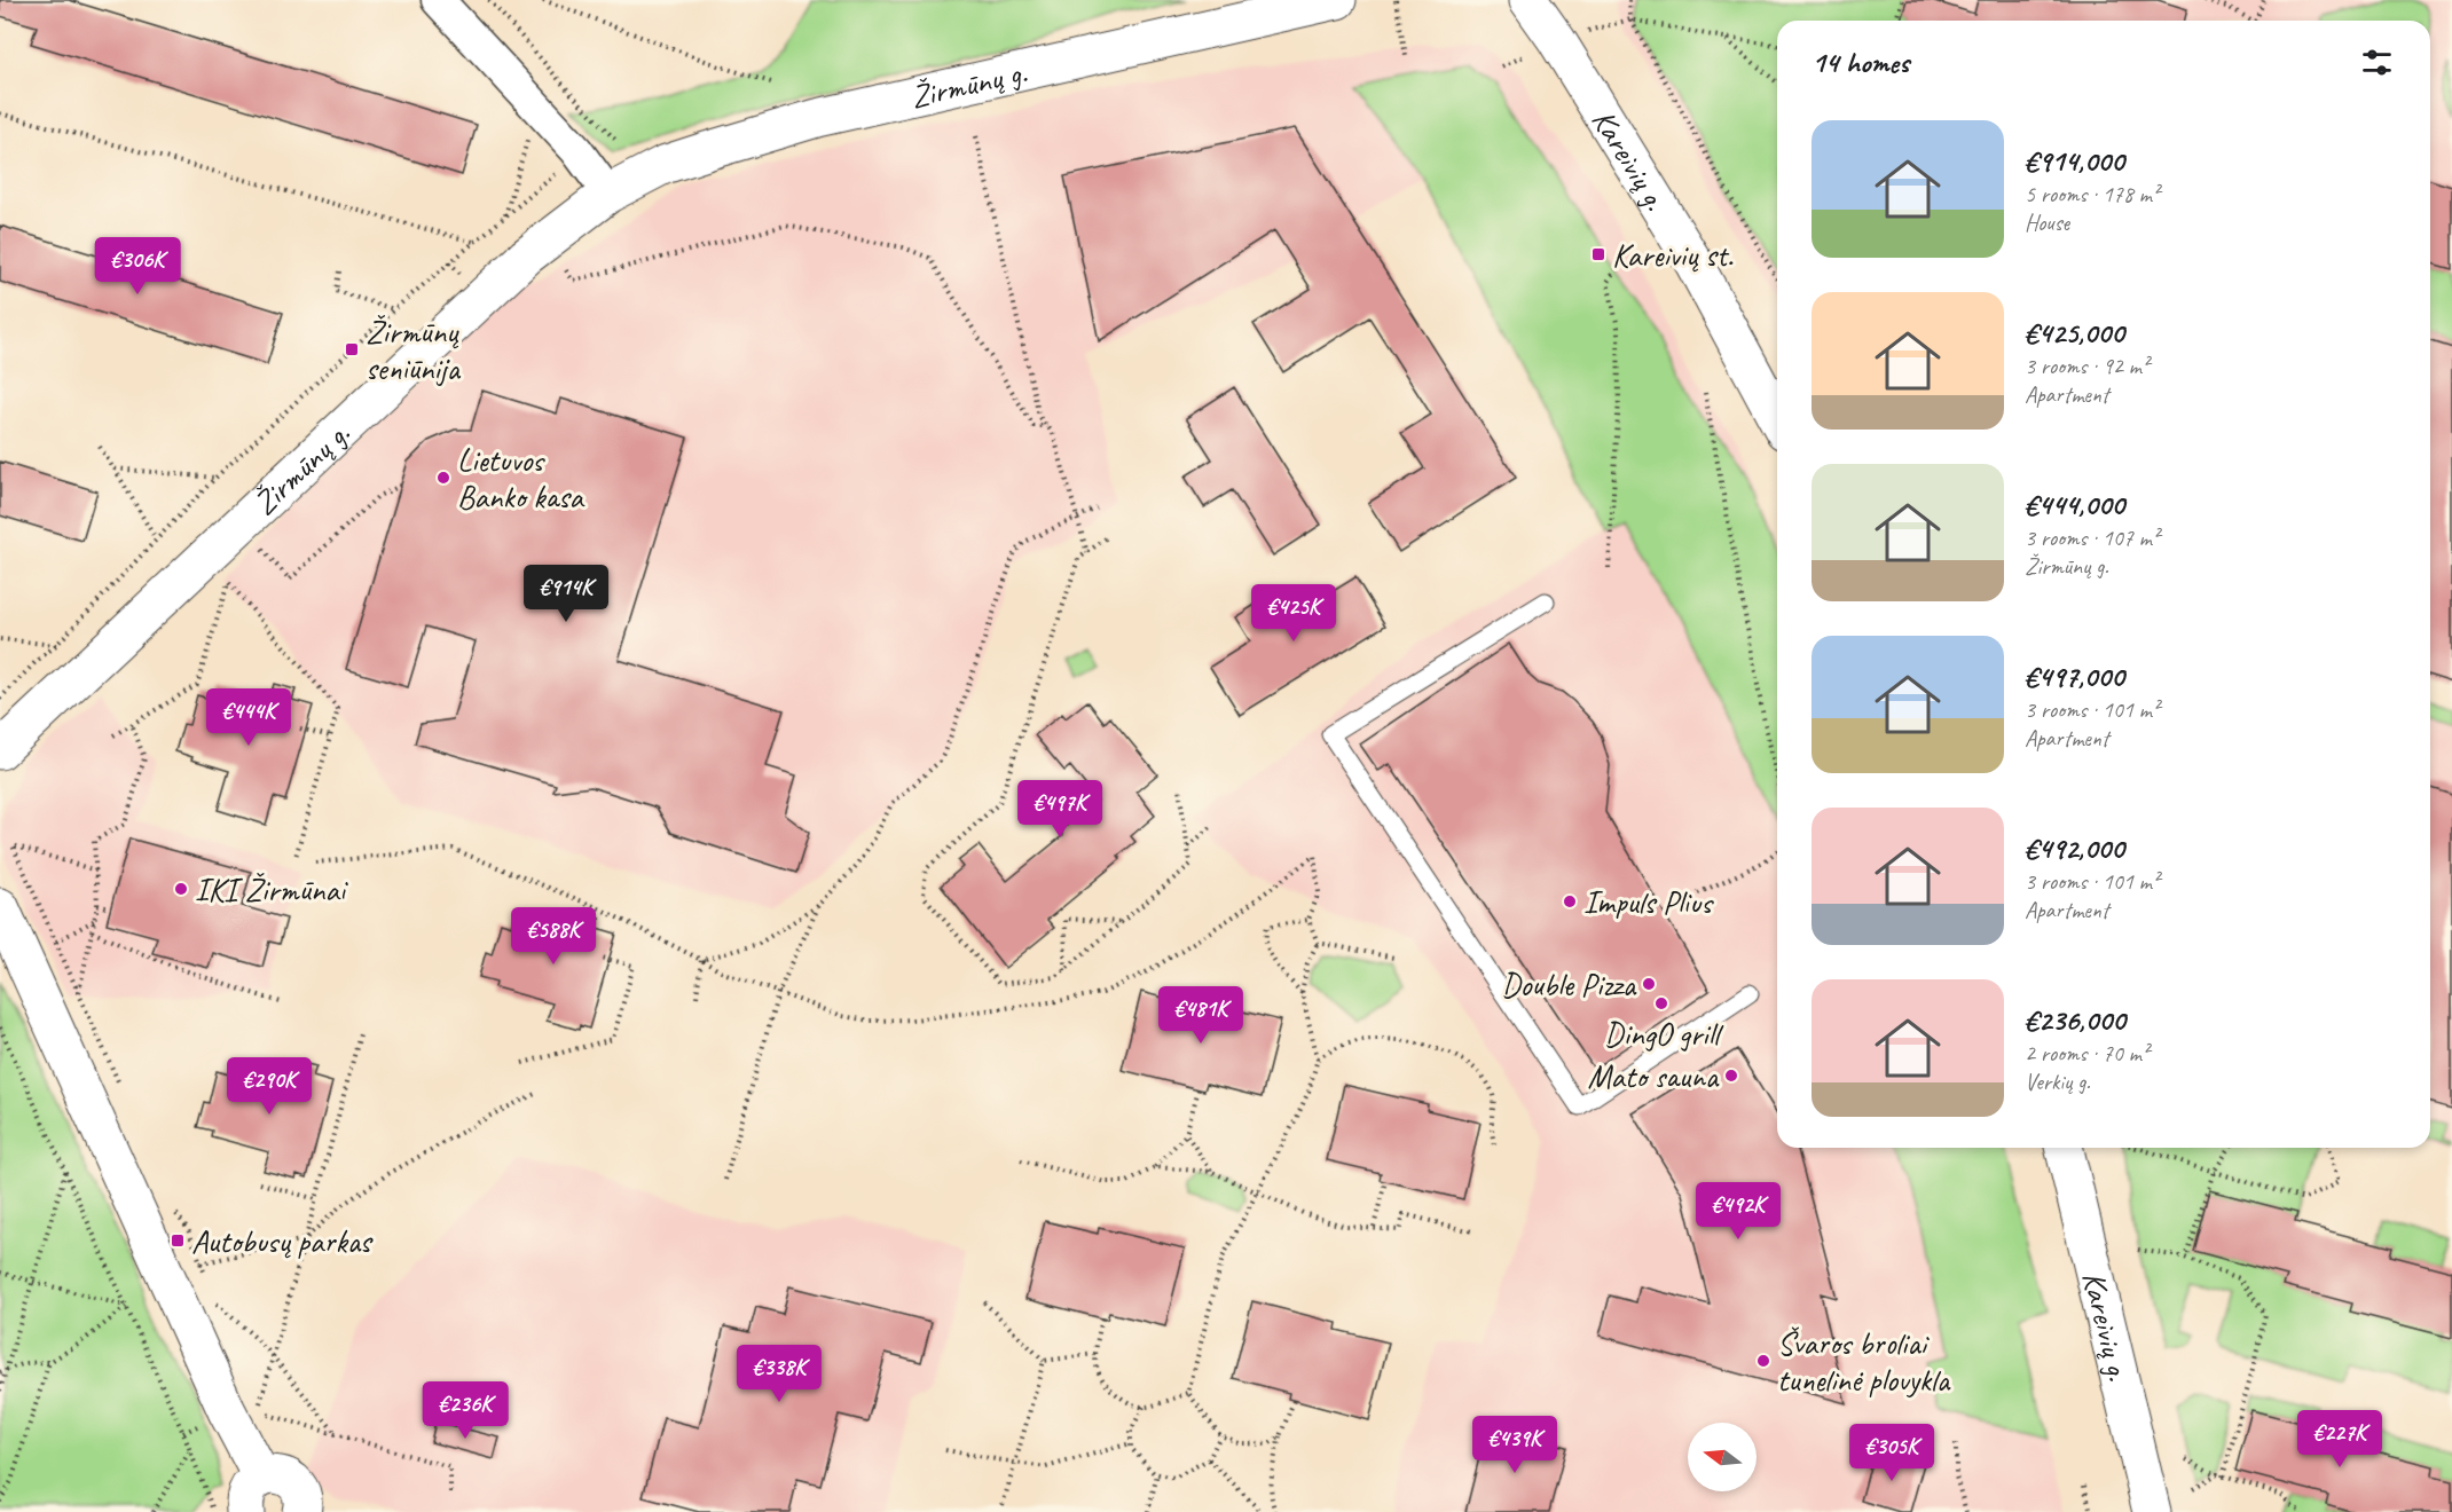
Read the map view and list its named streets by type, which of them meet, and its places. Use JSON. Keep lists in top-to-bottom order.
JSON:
{
  "streets": {
    "main road": ["Žirmūnų g.", "Kareivių g."]
  },
  "places": {
    "transit": ["Kareivių st.", "Žirmūnų seniūnija", "Autobusų parkas"],
    "other": [
      "Lietuvos Banko kasa",
      "IKI Žirmūnai",
      "Impuls Plius",
      "Double Pizza",
      "DingO grill",
      "Mato sauna",
      "Švaros broliai tunelinė plovykla"
    ]
  },
  "north": "left",
  "page": {
    "heading": "14 homes",
    "list": [
      {
        "name": "€914,000",
        "note": "5 rooms · 178 m² · House"
      },
      {
        "name": "€425,000",
        "note": "3 rooms · 92 m² · Apartment"
      },
      {
        "name": "€444,000",
        "note": "3 rooms · 107 m² · Žirmūnų g."
      },
      {
        "name": "€497,000",
        "note": "3 rooms · 101 m² · Apartment"
      },
      {
        "name": "€492,000",
        "note": "3 rooms · 101 m² · Apartment"
      },
      {
        "name": "€236,000",
        "note": "2 rooms · 70 m² · Verkių g."
      }
    ],
    "price": [
      "€306K",
      "€914K",
      "€425K",
      "€444K",
      "€497K",
      "€588K",
      "€481K",
      "€290K",
      "€492K",
      "€338K",
      "€236K",
      "€227K",
      "€439K",
      "€305K"
    ]
  }
}
